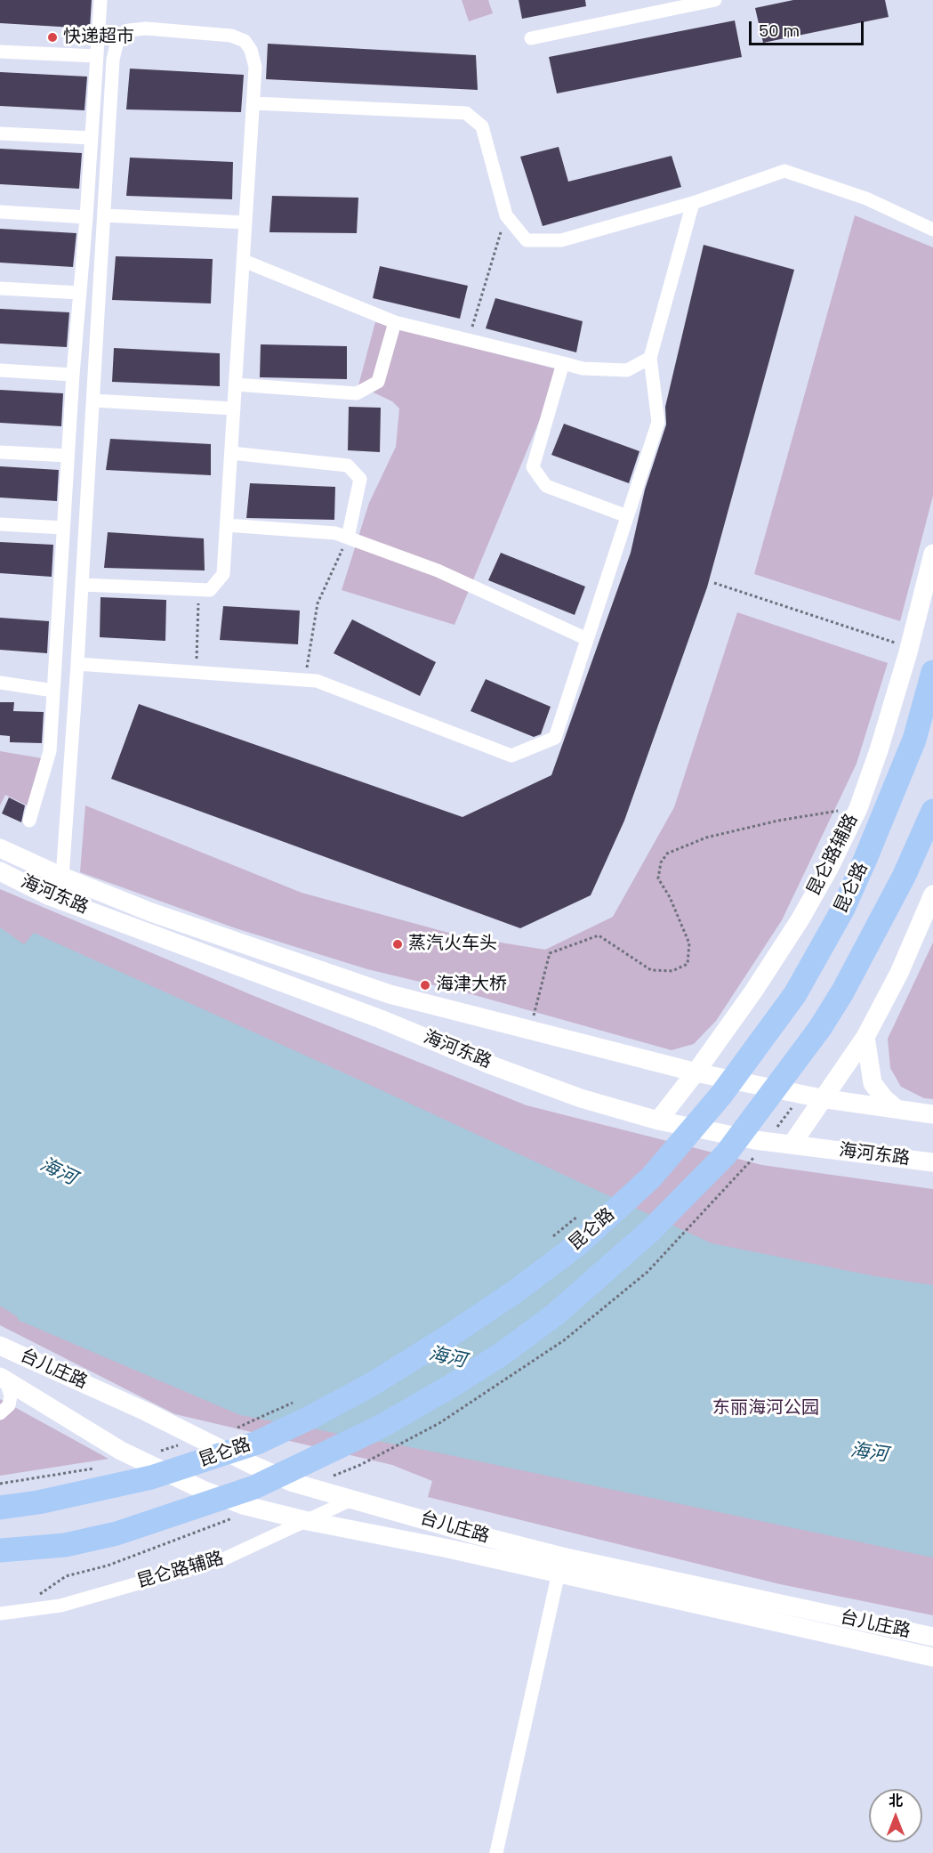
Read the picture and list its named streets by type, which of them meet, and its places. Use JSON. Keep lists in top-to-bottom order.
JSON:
{
  "streets": {
    "highway": ["昆仑路"],
    "main road": ["昆仑路辅路", "海河东路", "台儿庄路"]
  },
  "crossings": [
    ["昆仑路辅路", "海河东路"],
    ["昆仑路辅路", "台儿庄路"]
  ],
  "water": ["海河"],
  "parks": ["东丽海河公园"],
  "places": ["快递超市", "蒸汽火车头", "海津大桥"],
  "scale_bar": "50 m",
  "north": "top"
}
